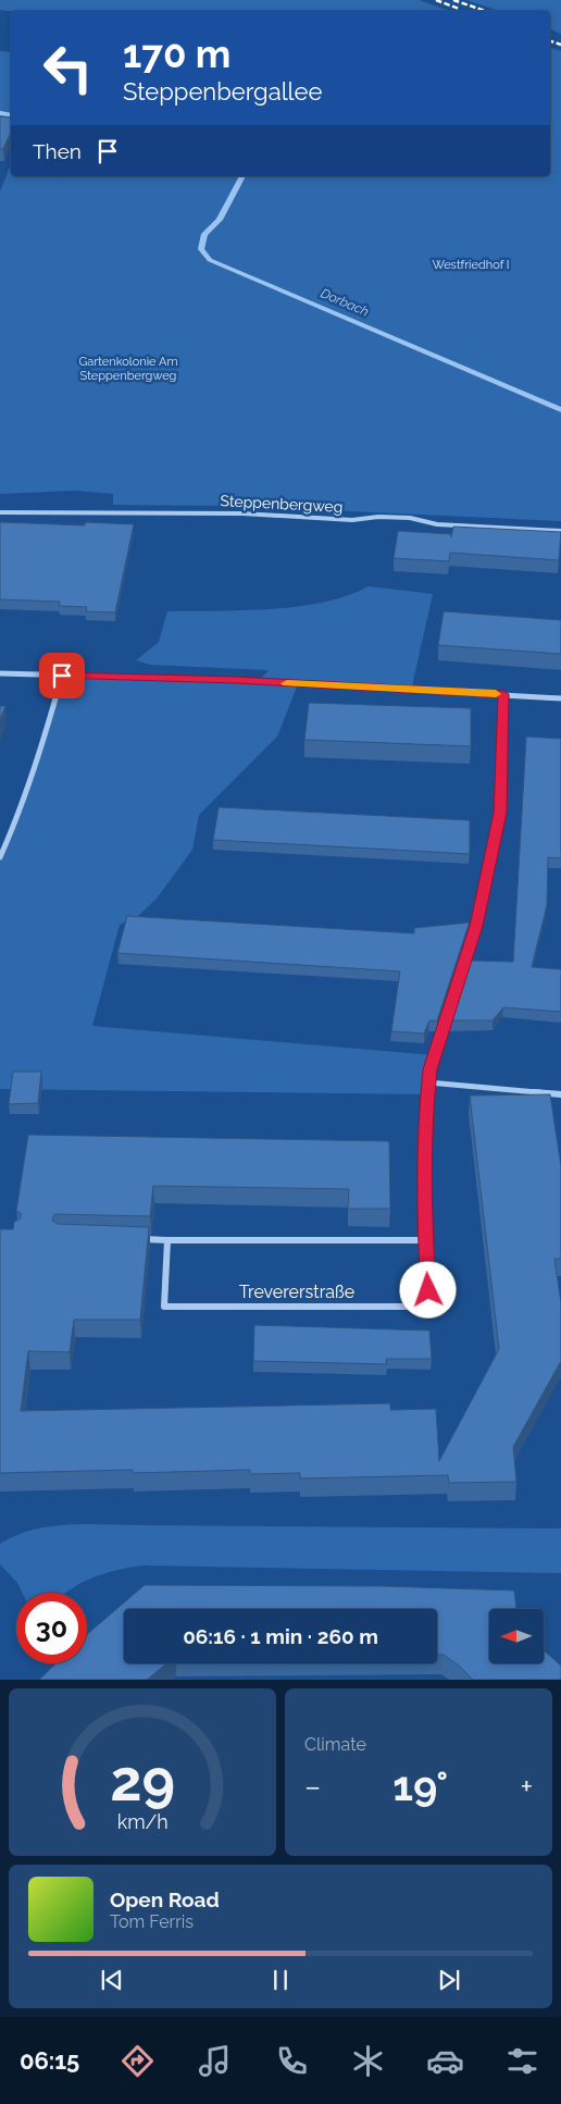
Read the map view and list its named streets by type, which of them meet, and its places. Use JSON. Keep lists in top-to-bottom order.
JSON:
{
  "streets": {
    "street": ["Steppenbergweg", "Trevererstraße"]
  },
  "water": ["Dorbach"],
  "parks": ["Westfriedhof I", "Gartenkolonie Am Steppenbergweg"],
  "north": "left",
  "page": {
    "turn": ["170 m", "Steppenbergallee"],
    "then": "Then",
    "limit": "30",
    "trip": "06:16 · 1 min · 260 m",
    "tile": "Climate",
    "heat": ["−", "19°", "+"],
    "song": ["Open Road", "Tom Ferris"],
    "tabs": "06:15",
    "gauge": ["29", "km/h"]
  }
}
